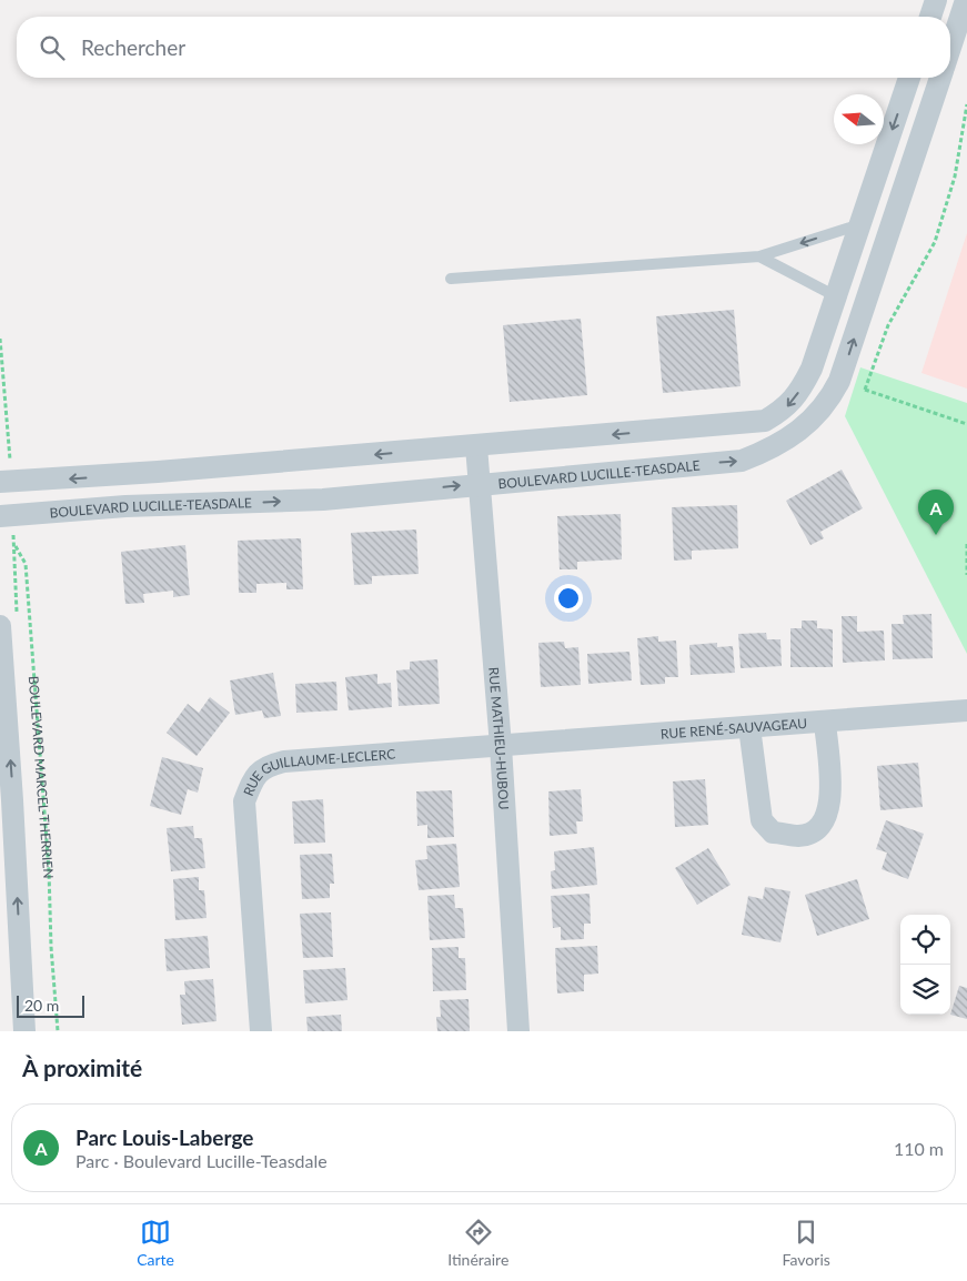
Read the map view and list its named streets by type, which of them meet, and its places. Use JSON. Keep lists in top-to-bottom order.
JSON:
{
  "streets": {
    "street": [
      "BOULEVARD LUCILLE-TEASDALE",
      "RUE RENÉ-SAUVAGEAU",
      "RUE MATHIEU-HUBOU",
      "RUE GUILLAUME-LECLERC"
    ],
    "path": ["BOULEVARD MARCEL-THERRIEN"]
  },
  "crossings": [
    ["BOULEVARD LUCILLE-TEASDALE", "RUE MATHIEU-HUBOU"],
    ["RUE RENÉ-SAUVAGEAU", "RUE MATHIEU-HUBOU"],
    ["RUE RENÉ-SAUVAGEAU", "RUE GUILLAUME-LECLERC"],
    ["RUE MATHIEU-HUBOU", "RUE GUILLAUME-LECLERC"]
  ],
  "scale_bar": "20 m",
  "north": "left",
  "page": {
    "search": "Rechercher",
    "pins": "A",
    "scale": "20 m",
    "heading": "À proximité",
    "list": [
      {
        "mark": "A",
        "name": "Parc Louis-Laberge",
        "note": "Parc · Boulevard Lucille-Teasdale",
        "value": "110 m"
      }
    ],
    "nav": ["Carte", "Itinéraire", "Favoris"]
  }
}
